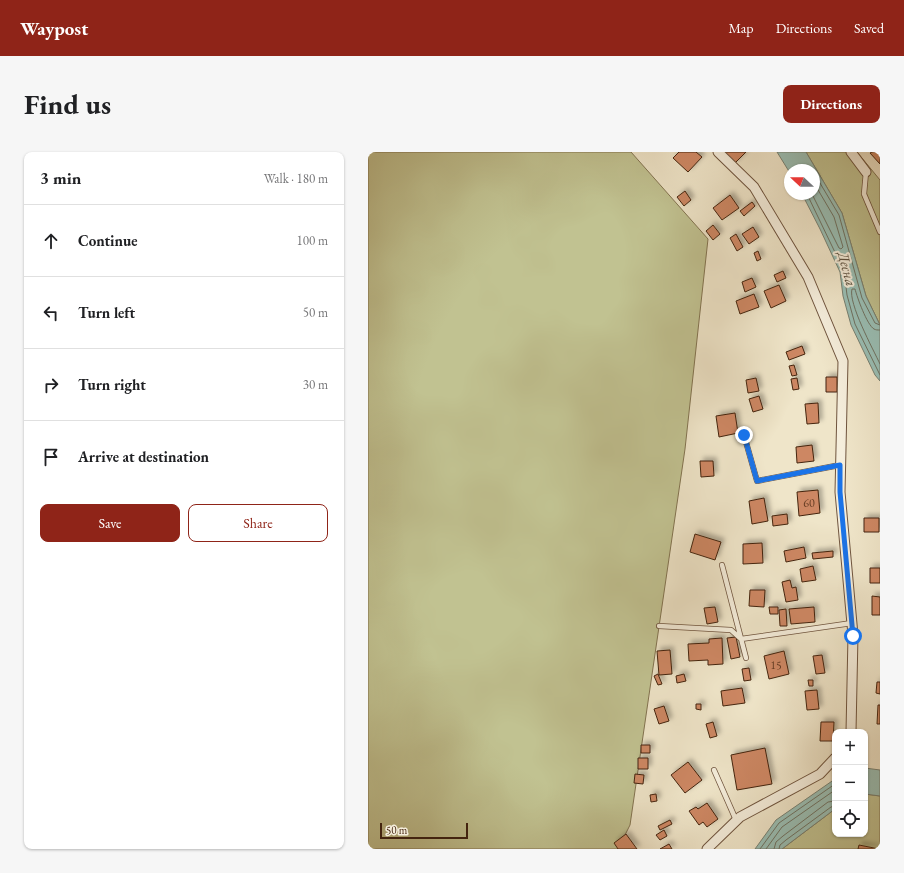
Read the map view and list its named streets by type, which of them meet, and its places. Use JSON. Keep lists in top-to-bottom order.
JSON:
{
  "water": ["Десна"],
  "house_numbers": ["60", "15"],
  "scale_bar": "50 m",
  "north": "left",
  "page": {
    "header": "Waypost",
    "nav": ["Map", "Directions", "Saved"],
    "buttons": [
      "Directions",
      ["Save", "Share"]
    ],
    "title": "Find us",
    "heading": ["3 min", "Walk · 180 m"],
    "list": [
      ["Continue", "100 m"],
      ["Turn left", "50 m"],
      ["Turn right", "30 m"],
      "Arrive at destination"
    ],
    "map_buttons": ["+", "−"],
    "scale": "50 m"
  }
}
